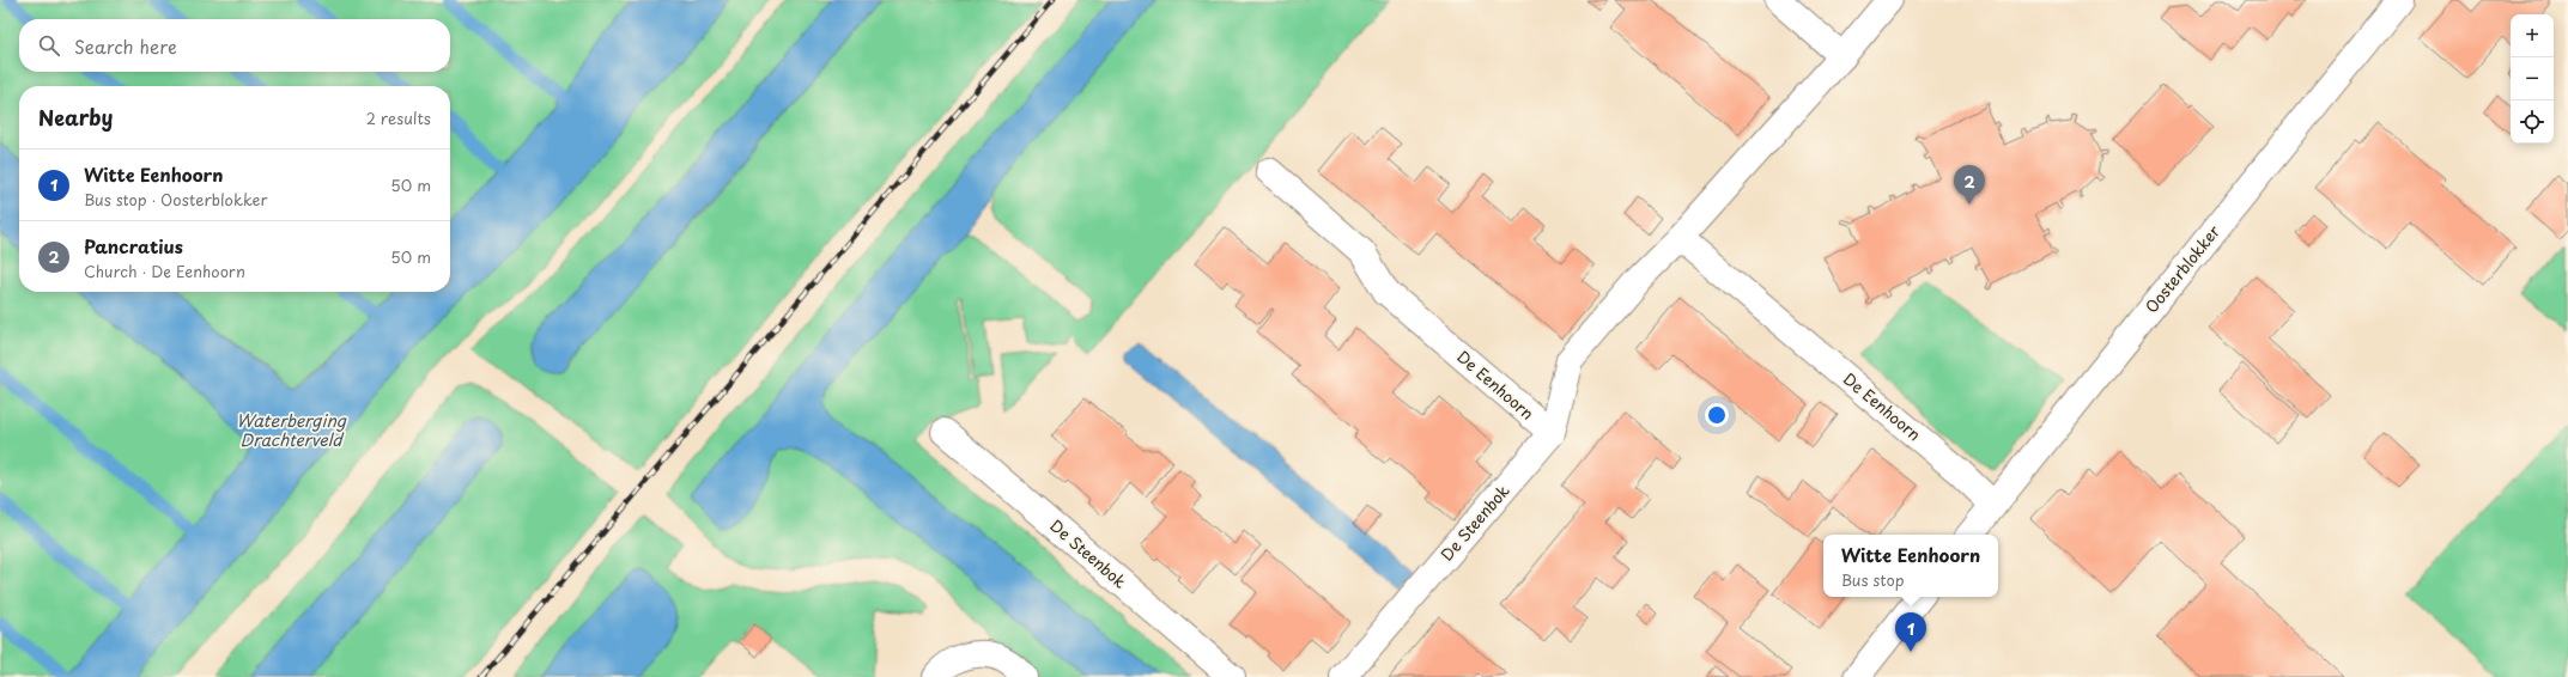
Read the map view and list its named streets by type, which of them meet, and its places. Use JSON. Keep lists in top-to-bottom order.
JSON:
{
  "streets": {
    "street": ["Oosterblokker", "De Eenhoorn", "De Steenbok"]
  },
  "crossings": [
    ["Oosterblokker", "De Eenhoorn"],
    ["De Eenhoorn", "De Steenbok"]
  ],
  "water": ["Waterberging Drachterveld"],
  "page": {
    "map_buttons": ["+", "−"],
    "search": "Search here",
    "heading": ["Nearby", "2 results"],
    "list": [
      {
        "mark": "1",
        "name": "Witte Eenhoorn",
        "note": "Bus stop · Oosterblokker",
        "value": "50 m"
      },
      {
        "mark": "2",
        "name": "Pancratius",
        "note": "Church · De Eenhoorn",
        "value": "50 m"
      }
    ],
    "pins": ["2", "1"],
    "popup": ["Witte Eenhoorn", "Bus stop"]
  }
}
